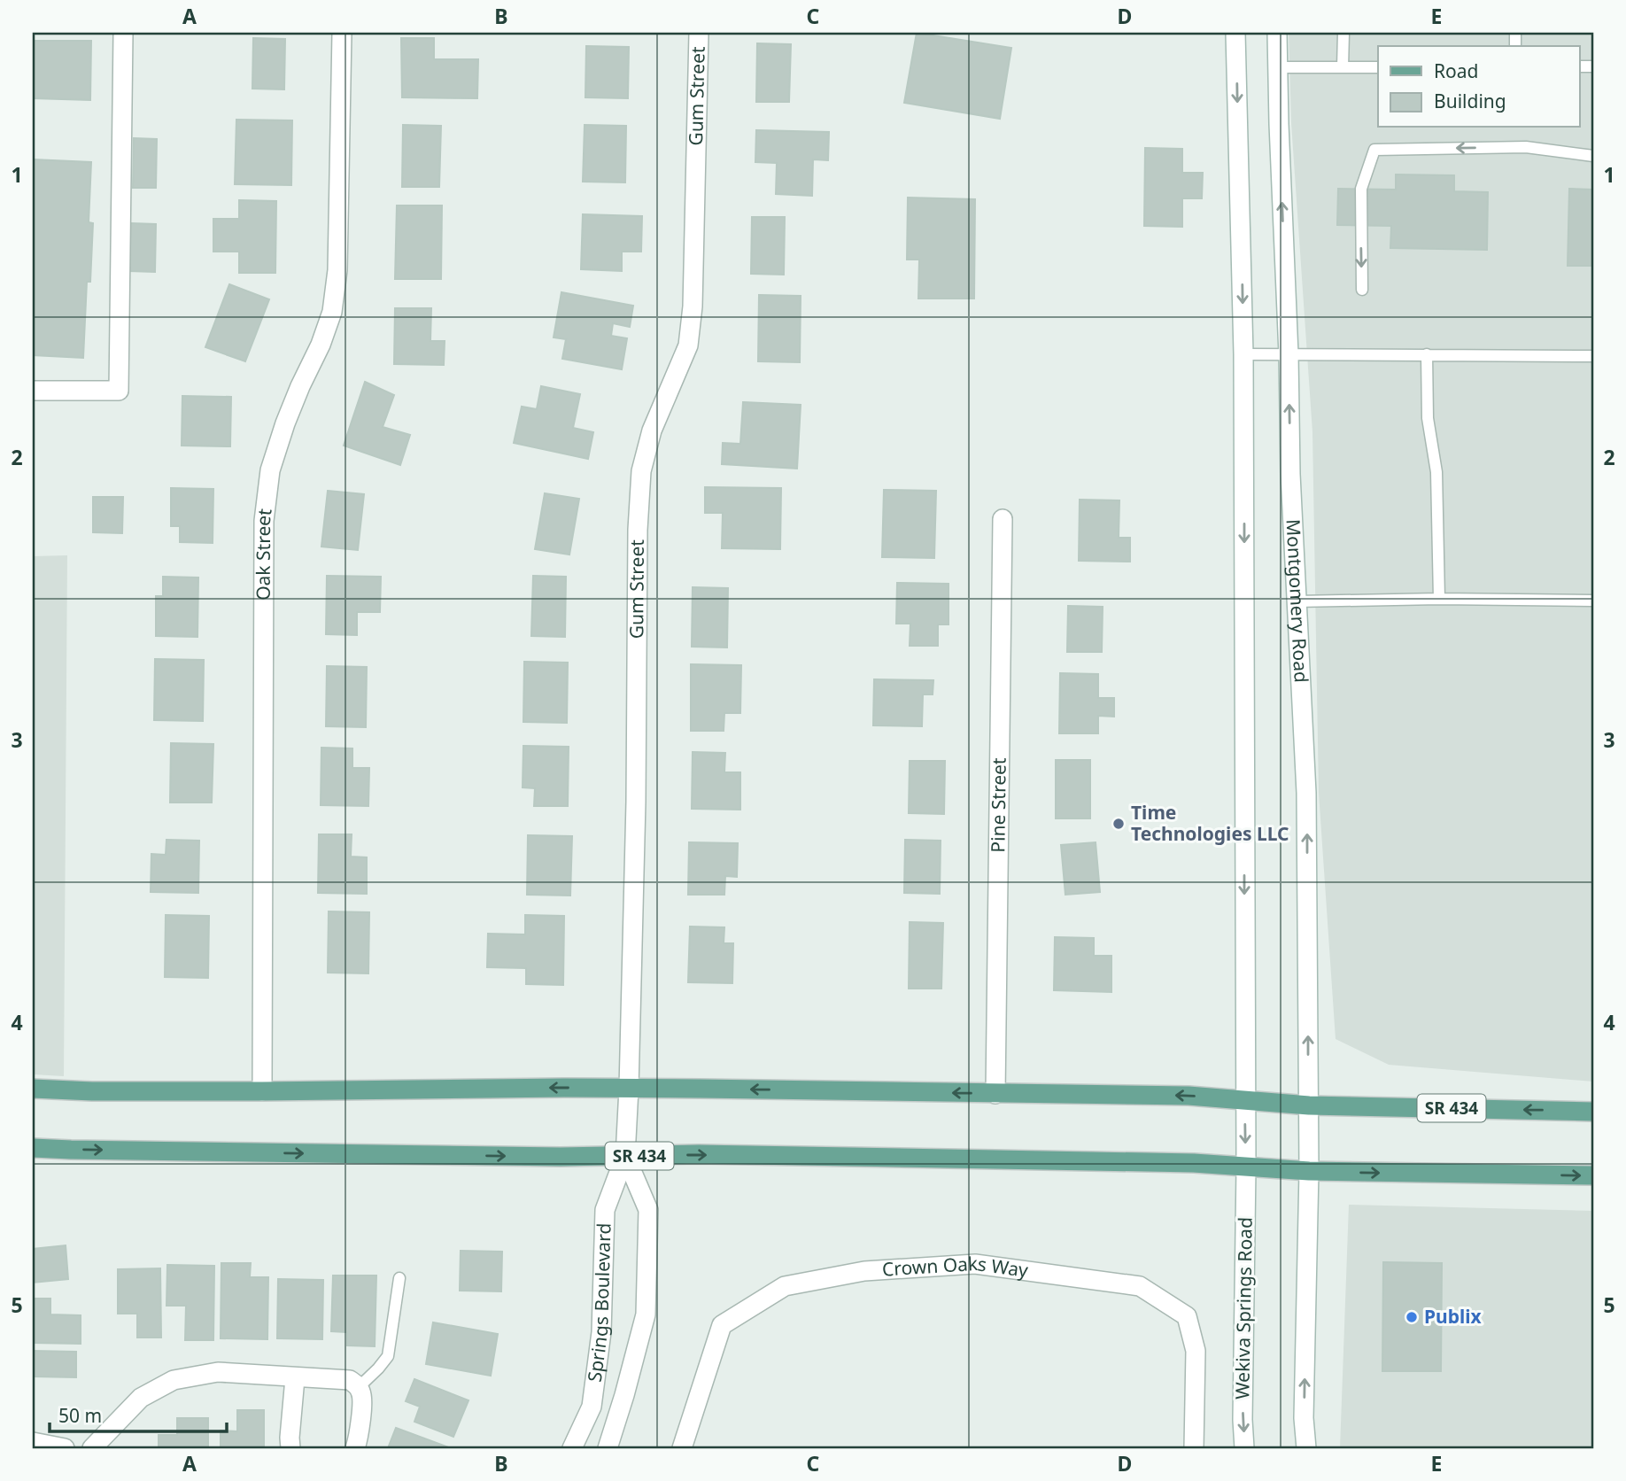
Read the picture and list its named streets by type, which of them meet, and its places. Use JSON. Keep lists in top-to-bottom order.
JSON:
{
  "streets": {
    "main road": ["SR 434"],
    "street": [
      "Gum Street",
      "Oak Street",
      "Montgomery Road",
      "Pine Street",
      "Crown Oaks Way",
      "Springs Boulevard",
      "Wekiva Springs Road"
    ]
  },
  "crossings": [
    ["Gum Street", "SR 434"],
    ["Gum Street", "Springs Boulevard"],
    ["Oak Street", "SR 434"],
    ["Montgomery Road", "SR 434"],
    ["Pine Street", "SR 434"],
    ["SR 434", "Springs Boulevard"],
    ["SR 434", "Wekiva Springs Road"]
  ],
  "places": ["Time Technologies LLC", "Publix"],
  "legend": ["Road", "Building"],
  "scale_bar": "50 m",
  "grid": {
    "columns": [
      "A",
      "B",
      "C",
      "D",
      "E"
    ],
    "rows": [
      "1",
      "2",
      "3",
      "4",
      "5"
    ]
  }
}
